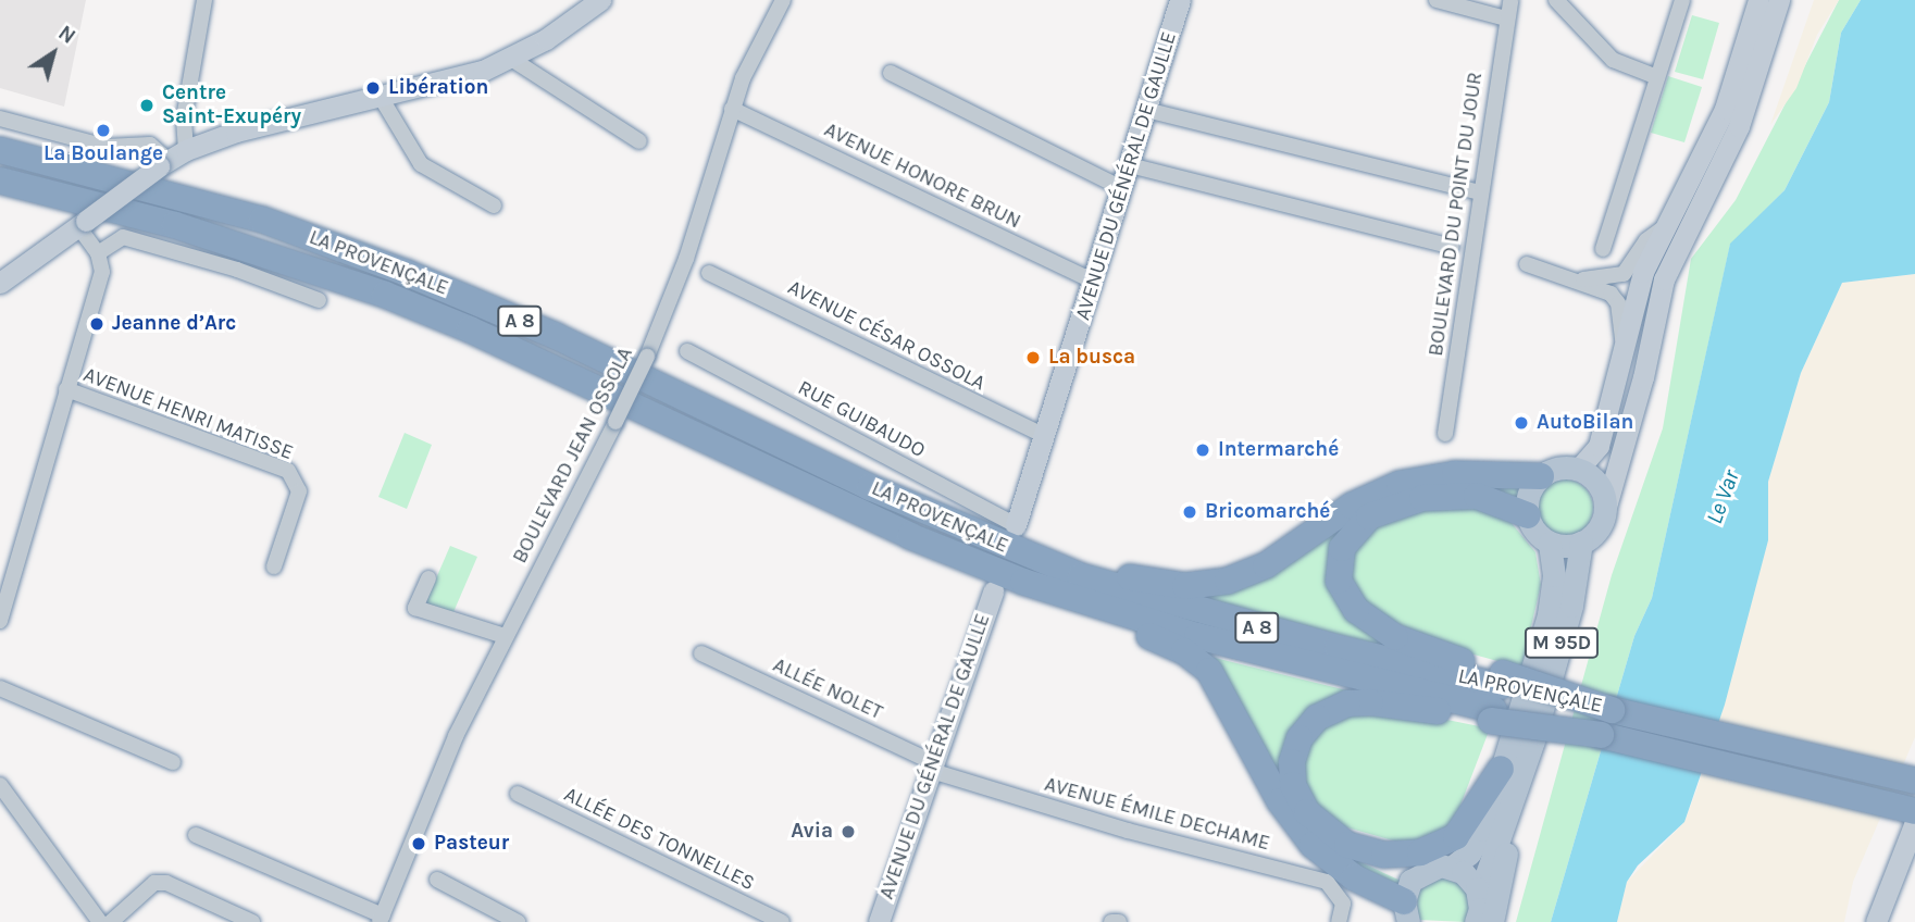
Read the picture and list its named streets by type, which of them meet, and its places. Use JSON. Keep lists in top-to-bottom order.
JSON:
{
  "streets": {
    "highway": ["LA PROVENÇALE", "A 8"],
    "main road": ["AVENUE DU GÉNÉRAL DE GAULLE", "M 95D"],
    "street": [
      "AVENUE HONORE BRUN",
      "BOULEVARD DU POINT DU JOUR",
      "AVENUE CÉSAR OSSOLA",
      "AVENUE HENRI MATISSE",
      "RUE GUIBAUDO",
      "BOULEVARD JEAN OSSOLA",
      "ALLÉE NOLET",
      "AVENUE ÉMILE DECHAME",
      "ALLÉE DES TONNELLES"
    ]
  },
  "crossings": [
    ["AVENUE HONORE BRUN", "AVENUE DU GÉNÉRAL DE GAULLE"],
    ["AVENUE HONORE BRUN", "BOULEVARD JEAN OSSOLA"],
    ["AVENUE DU GÉNÉRAL DE GAULLE", "AVENUE CÉSAR OSSOLA"],
    ["AVENUE DU GÉNÉRAL DE GAULLE", "RUE GUIBAUDO"],
    ["AVENUE DU GÉNÉRAL DE GAULLE", "ALLÉE NOLET"],
    ["AVENUE DU GÉNÉRAL DE GAULLE", "AVENUE ÉMILE DECHAME"],
    ["ALLÉE NOLET", "AVENUE ÉMILE DECHAME"]
  ],
  "water": ["Le Var"],
  "places": [
    "Libération",
    "Centre Saint-Exupéry",
    "La Boulange",
    "Jeanne d’Arc",
    "La busca",
    "AutoBilan",
    "Intermarché",
    "Bricomarché",
    "Avia",
    "Pasteur"
  ],
  "north": "top right"
}
